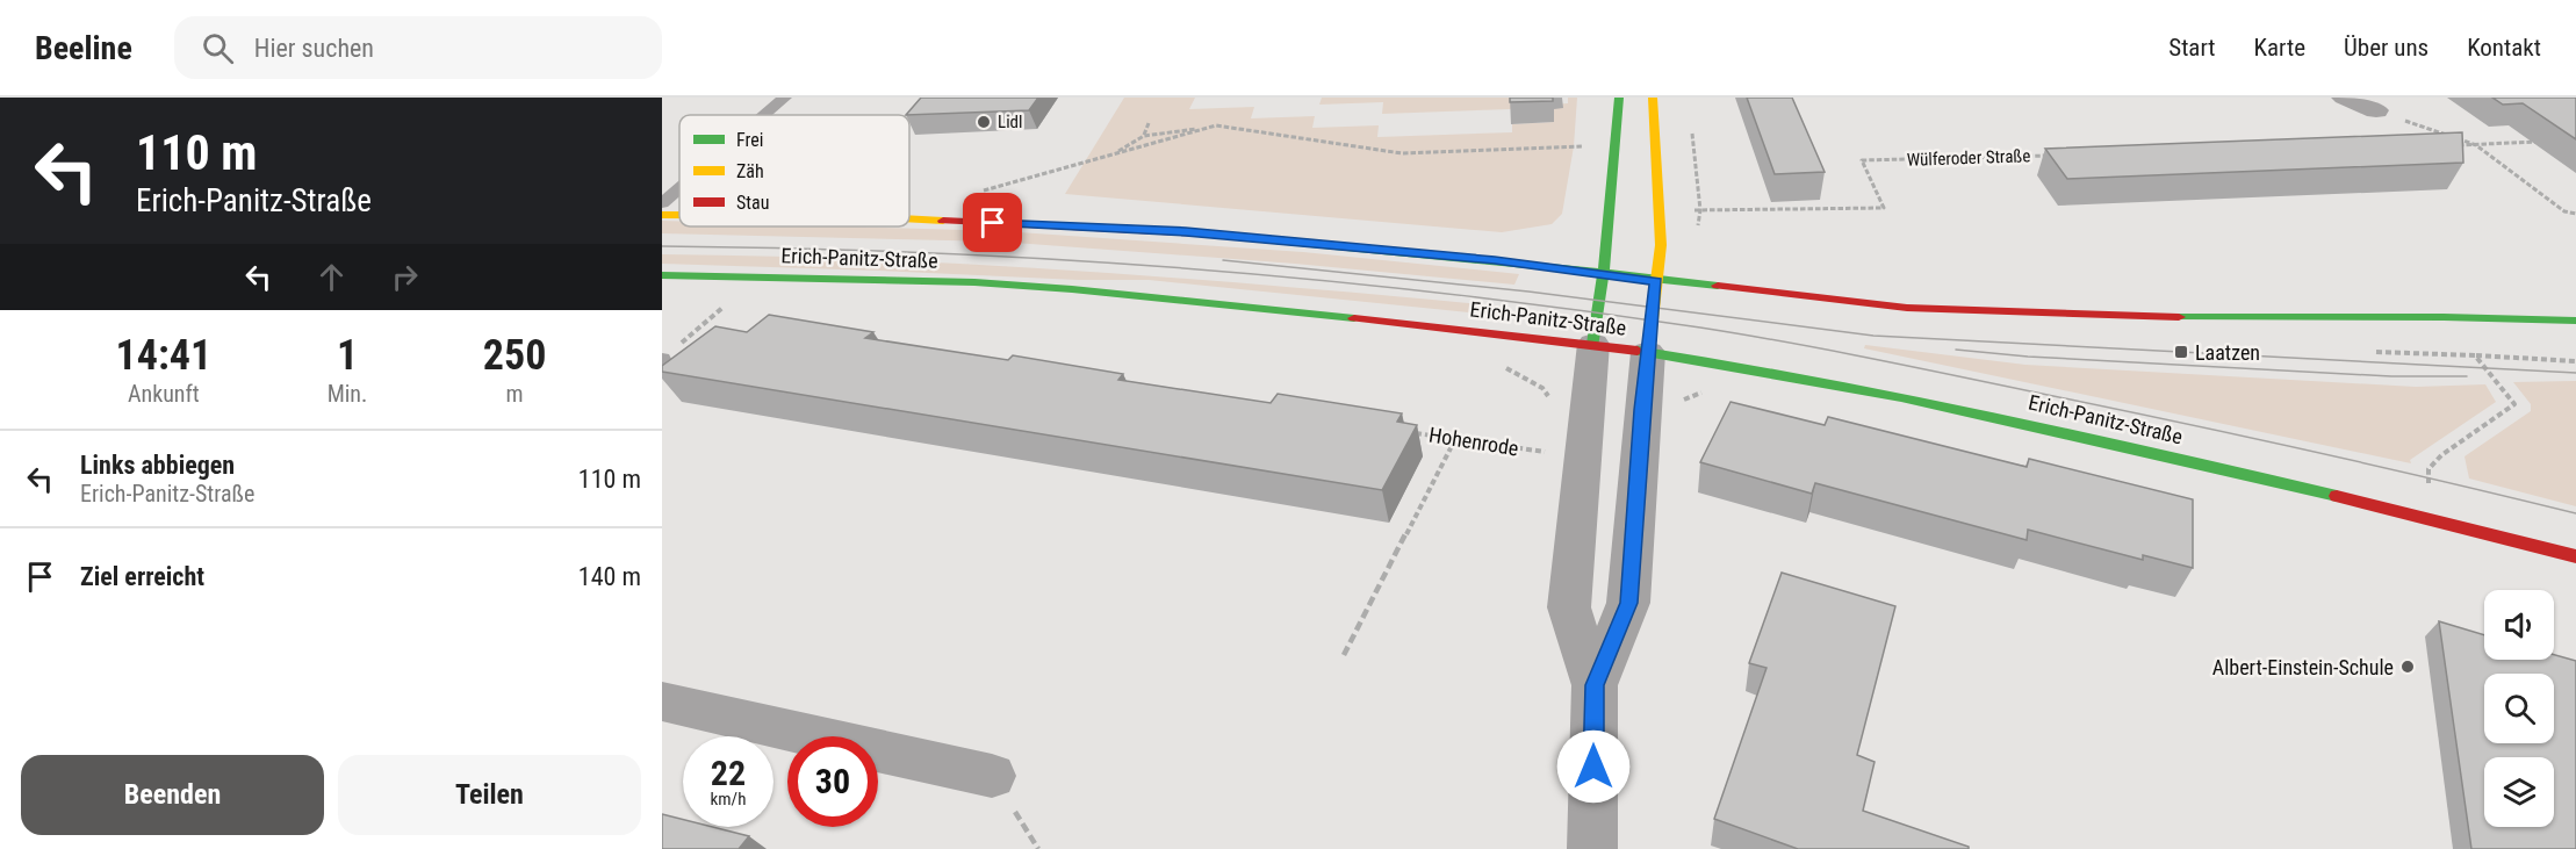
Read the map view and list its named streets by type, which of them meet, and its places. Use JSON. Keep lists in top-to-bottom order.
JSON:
{
  "streets": {
    "main road": ["Erich-Panitz-Straße"],
    "path": ["Wülferoder Straße", "Hohenrode"]
  },
  "places": {
    "other": ["Lidl", "Albert-Einstein-Schule"],
    "transit": ["Laatzen"]
  },
  "legend": ["Frei", "Zäh", "Stau"],
  "page": {
    "header": "Beeline",
    "search": "Hier suchen",
    "nav": [
      "Start",
      "Karte",
      "Über uns",
      "Kontakt"
    ],
    "turn": ["110 m", "Erich-Panitz-Straße"],
    "eta": [
      "14:41",
      "Ankunft",
      "1",
      "Min.",
      "250",
      "m"
    ],
    "list": [
      {
        "name": "Links abbiegen",
        "note": "Erich-Panitz-Straße",
        "value": "110 m"
      },
      {
        "name": "Ziel erreicht",
        "value": "140 m"
      }
    ],
    "speed": "22 km/h",
    "limit": "30",
    "buttons": ["Beenden", "Teilen"]
  }
}
